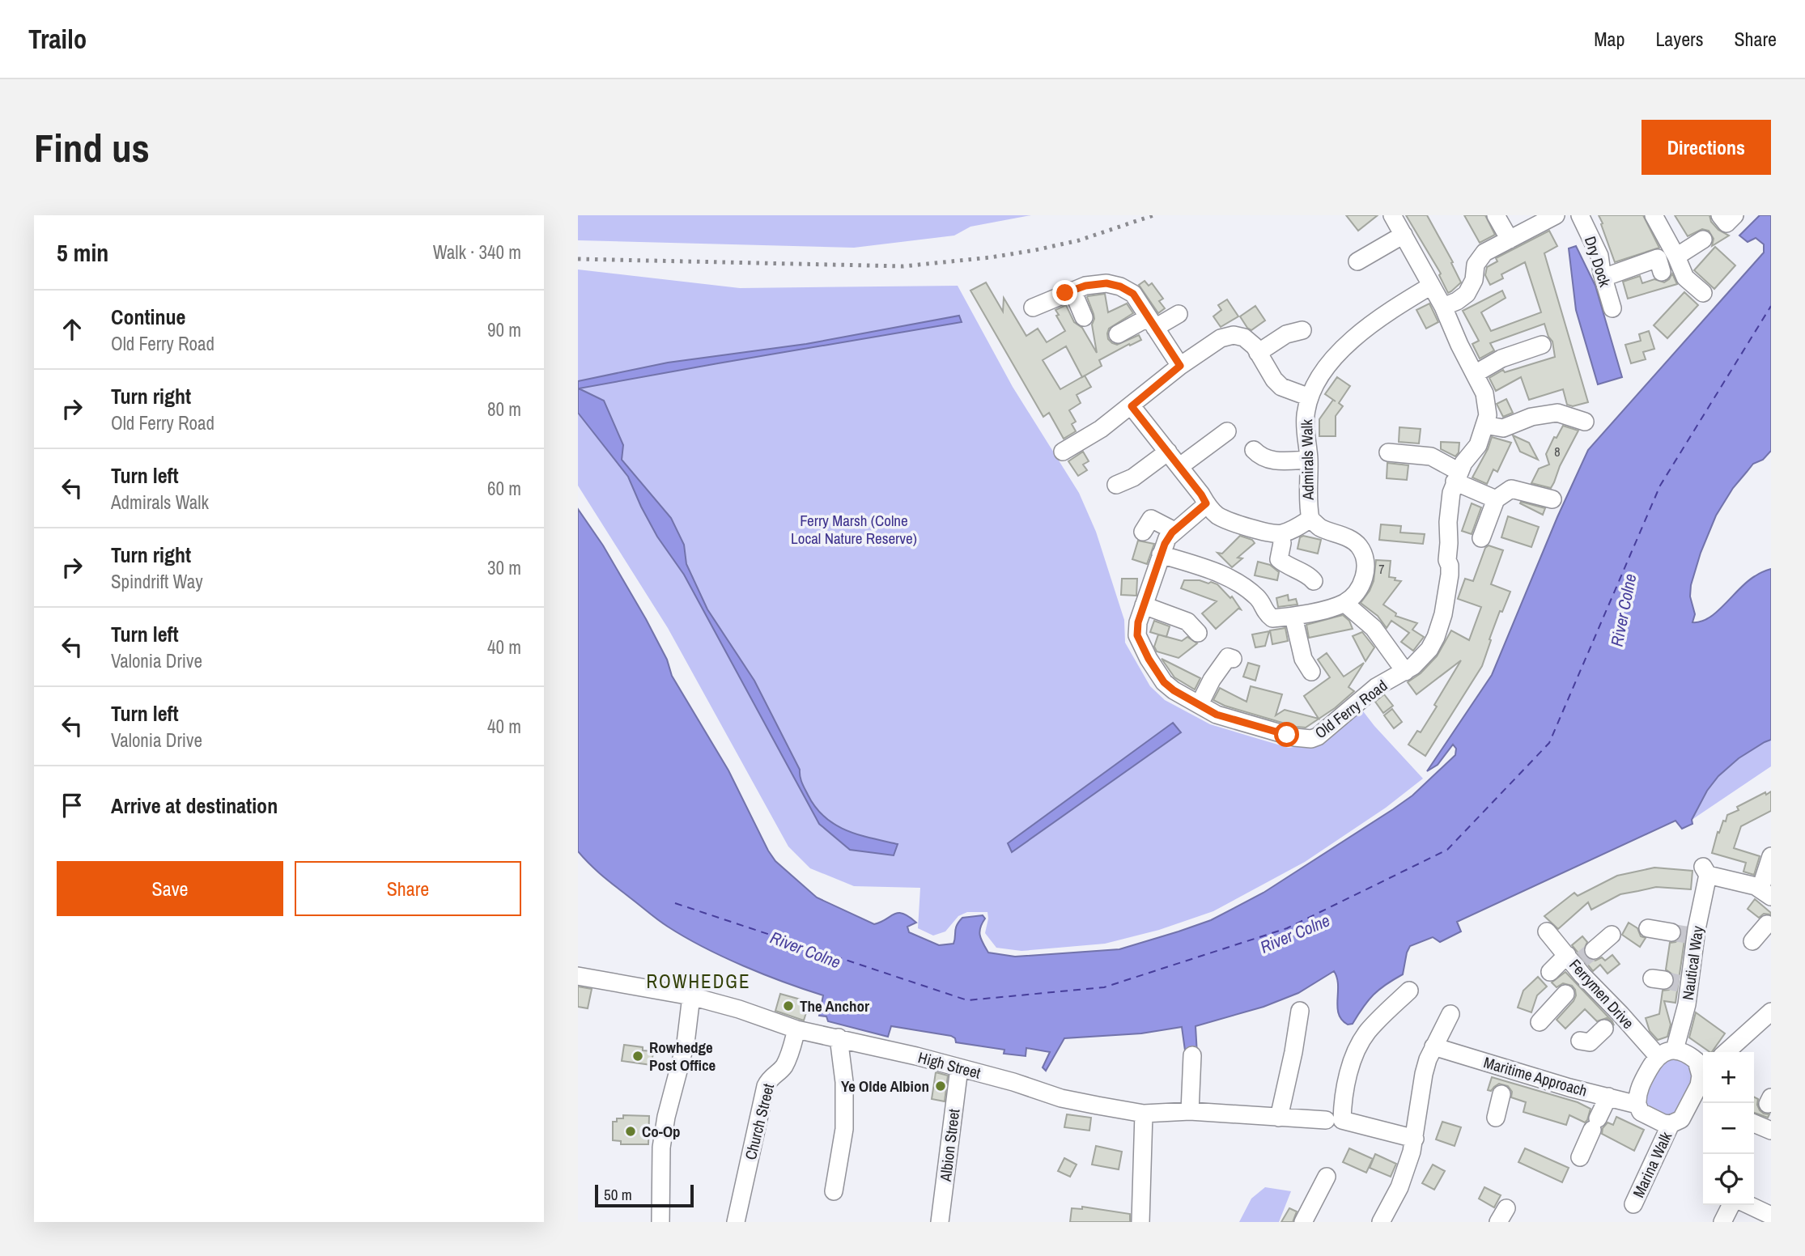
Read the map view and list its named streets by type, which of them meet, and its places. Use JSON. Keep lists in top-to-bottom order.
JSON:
{
  "streets": {
    "street": [
      "Dry Dock",
      "Admirals Walk",
      "Old Ferry Road",
      "Nautical Way",
      "Ferrymen Drive",
      "High Street",
      "Maritime Approach",
      "Church Street",
      "Albion Street",
      "Marina Walk"
    ]
  },
  "crossings": [
    ["Admirals Walk", "Old Ferry Road"],
    ["Nautical Way", "Ferrymen Drive"],
    ["Nautical Way", "Maritime Approach"],
    ["Nautical Way", "Marina Walk"],
    ["Ferrymen Drive", "Maritime Approach"],
    ["Ferrymen Drive", "Marina Walk"],
    ["High Street", "Church Street"],
    ["High Street", "Albion Street"],
    ["Maritime Approach", "Marina Walk"]
  ],
  "districts": ["ROWHEDGE"],
  "water": ["River Colne"],
  "parks": ["Ferry Marsh (Colne Local Nature Reserve)"],
  "places": [
    "The Anchor",
    "Rowhedge Post Office",
    "Ye Olde Albion",
    "Co-Op"
  ],
  "house_numbers": ["8", "7"],
  "scale_bar": "50 m",
  "page": {
    "header": "Trailo",
    "nav": ["Map", "Layers", "Share"],
    "buttons": [
      "Directions",
      ["Save", "Share"]
    ],
    "title": "Find us",
    "heading": ["5 min", "Walk · 340 m"],
    "list": [
      ["Continue", "Old Ferry Road", "90 m"],
      ["Turn right", "Old Ferry Road", "80 m"],
      ["Turn left", "Admirals Walk", "60 m"],
      ["Turn right", "Spindrift Way", "30 m"],
      ["Turn left", "Valonia Drive", "40 m"],
      ["Turn left", "Valonia Drive", "40 m"],
      "Arrive at destination"
    ],
    "map_buttons": ["+", "−"],
    "scale": "50 m"
  }
}
